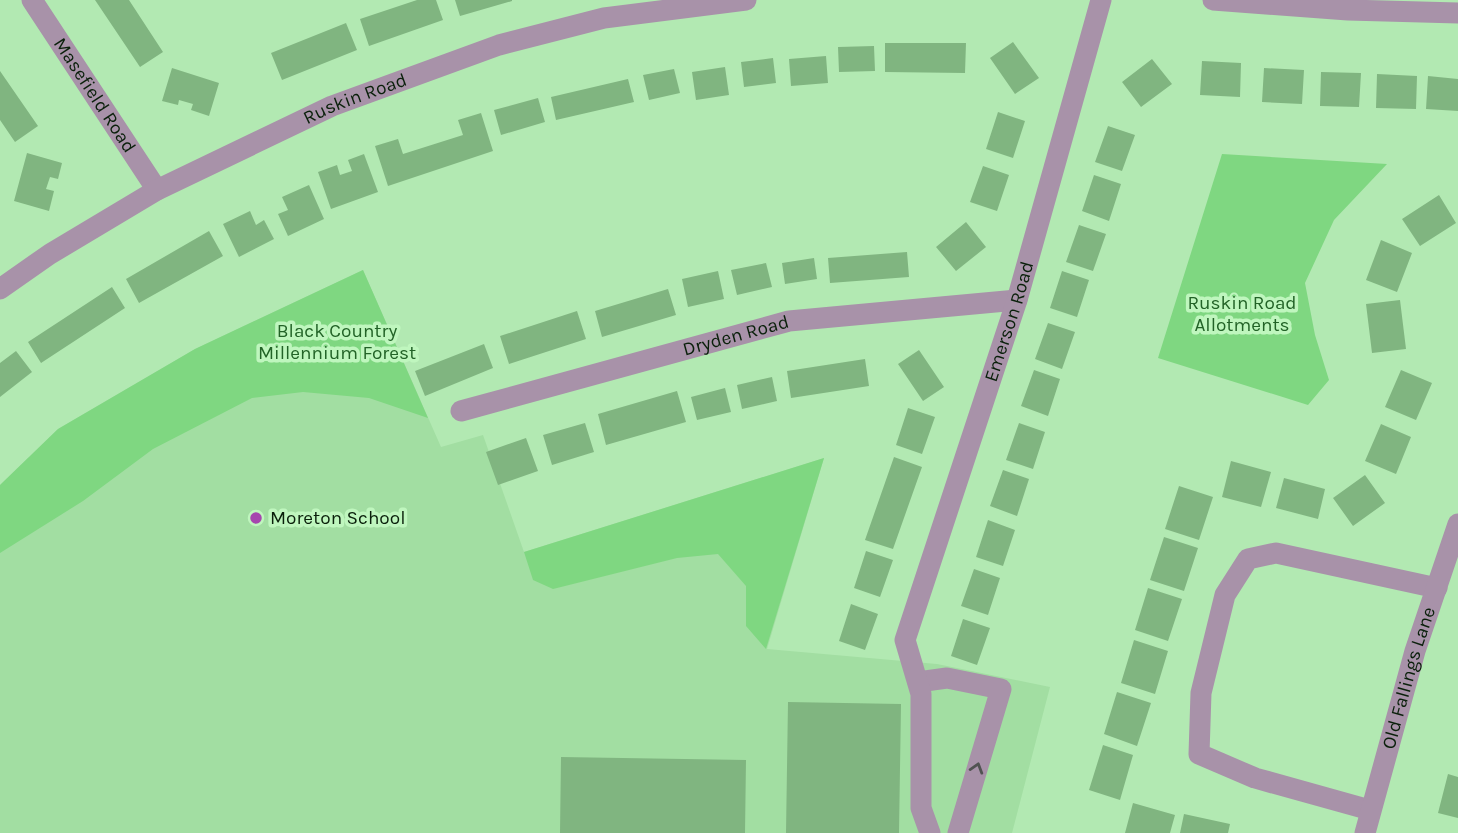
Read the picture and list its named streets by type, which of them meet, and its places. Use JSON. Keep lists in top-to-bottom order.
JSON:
{
  "streets": {
    "street": [
      "Masefield Road",
      "Ruskin Road",
      "Emerson Road",
      "Dryden Road",
      "Old Fallings Lane"
    ]
  },
  "crossings": [
    ["Masefield Road", "Ruskin Road"],
    ["Emerson Road", "Dryden Road"]
  ],
  "parks": ["Ruskin Road Allotments", "Black Country Millennium Forest"],
  "places": ["Moreton School"]
}
